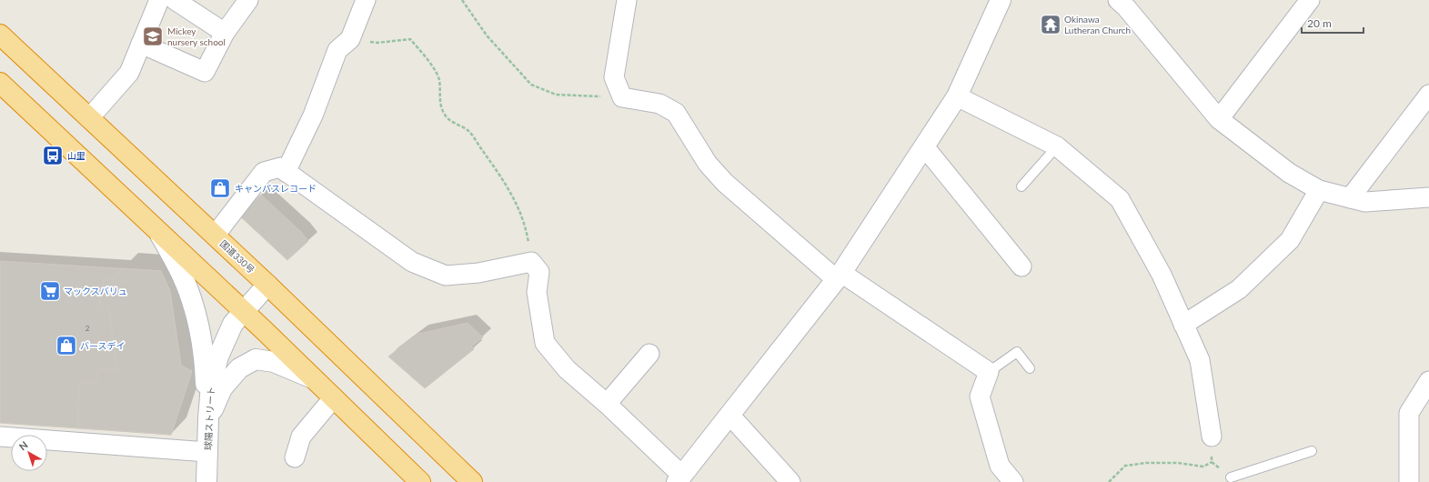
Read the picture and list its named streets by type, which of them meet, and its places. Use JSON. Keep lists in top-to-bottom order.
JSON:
{
  "streets": {
    "highway": ["国道330号"],
    "street": ["球陽ストリート"]
  },
  "crossings": [
    ["国道330号", "球陽ストリート"]
  ],
  "places": {
    "temple": ["Okinawa Lutheran Church"],
    "school or university": ["Mickey nursery school"],
    "bus stop": ["山里"],
    "shop": ["キャンパスレコード", "バースデイ"],
    "supermarket": ["マックスバリュ"]
  },
  "house_numbers": ["2"],
  "scale_bar": "20 m",
  "north": "top left"
}
